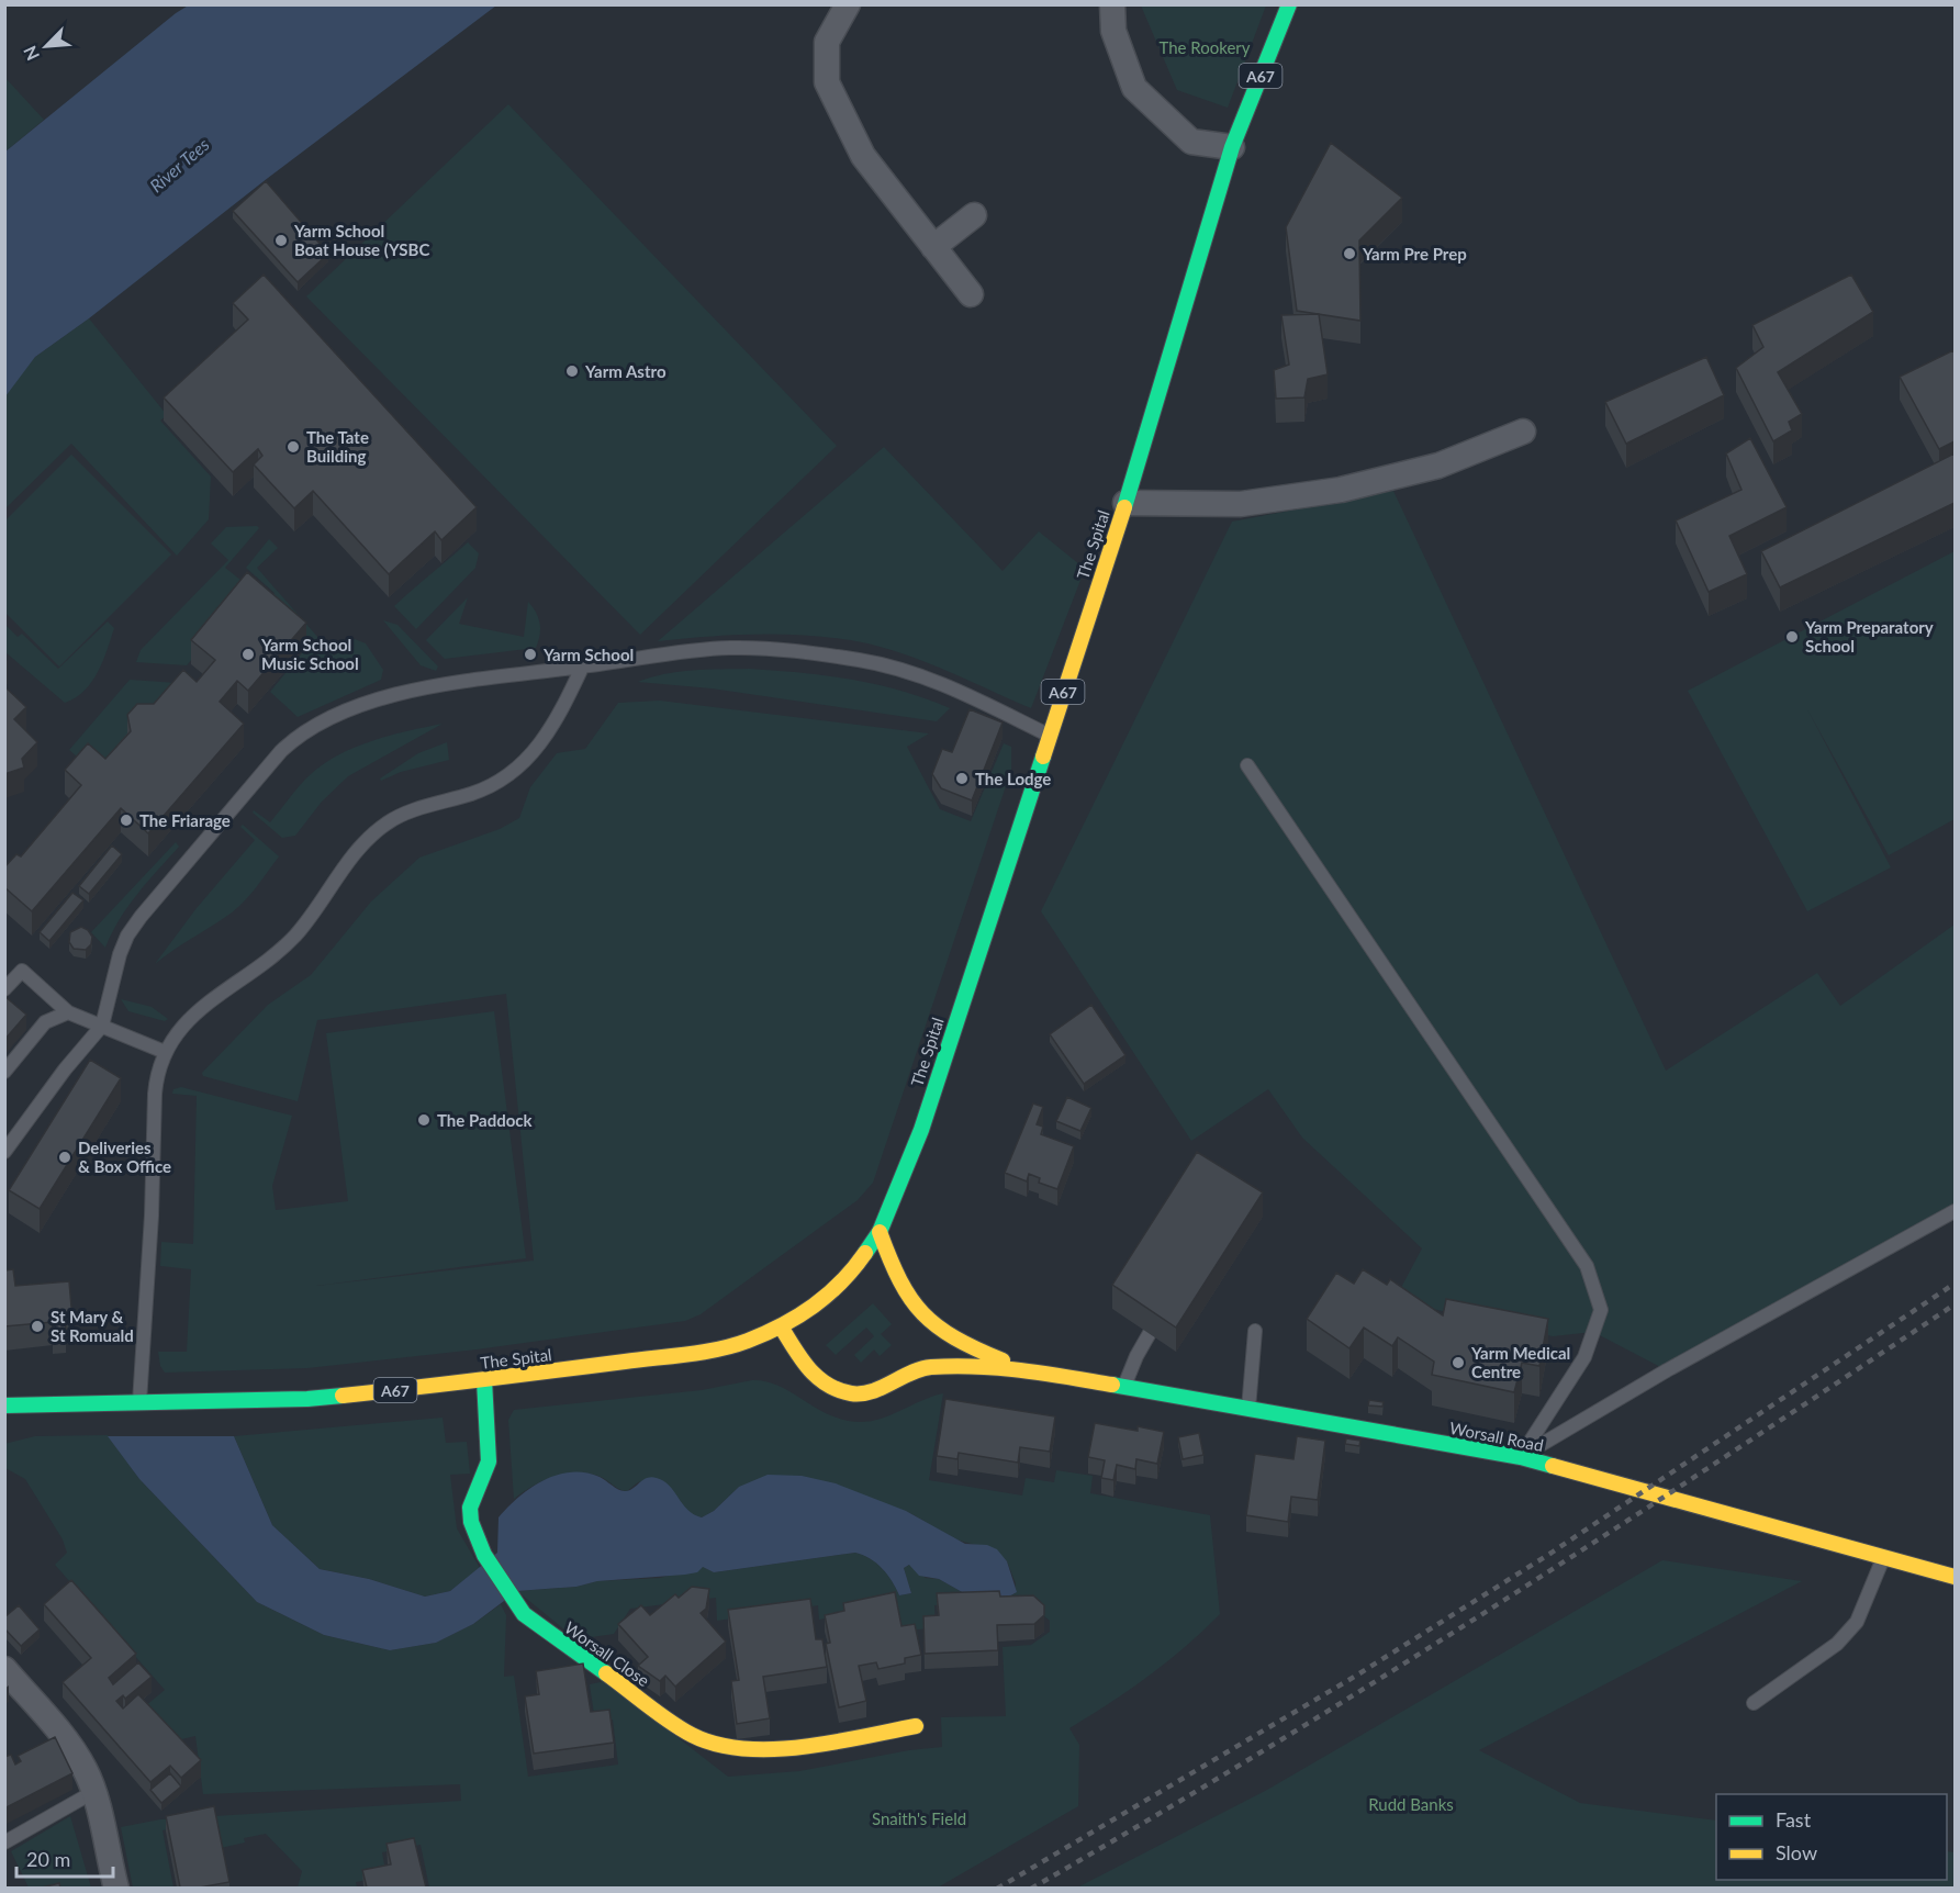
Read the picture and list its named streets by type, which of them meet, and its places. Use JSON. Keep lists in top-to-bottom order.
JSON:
{
  "streets": {
    "main road": [
      "A67",
      "The Spital",
      "Worsall Road",
      "Worsall Close"
    ]
  },
  "crossings": [
    ["The Spital", "Worsall Road"],
    ["The Spital", "Worsall Close"]
  ],
  "water": ["River Tees"],
  "parks": ["The Rookery", "Rudd Banks", "Snaith's Field"],
  "places": [
    "Yarm School Boat House (YSBC",
    "Yarm Pre Prep",
    "Yarm Astro",
    "The Tate Building",
    "Yarm Preparatory School",
    "Yarm School Music School",
    "Yarm School",
    "The Lodge",
    "The Friarage",
    "The Paddock",
    "Deliveries & Box Office",
    "St Mary & St Romuald",
    "Yarm Medical Centre"
  ],
  "legend": ["Fast", "Slow"],
  "scale_bar": "20 m",
  "north": "bottom left"
}
